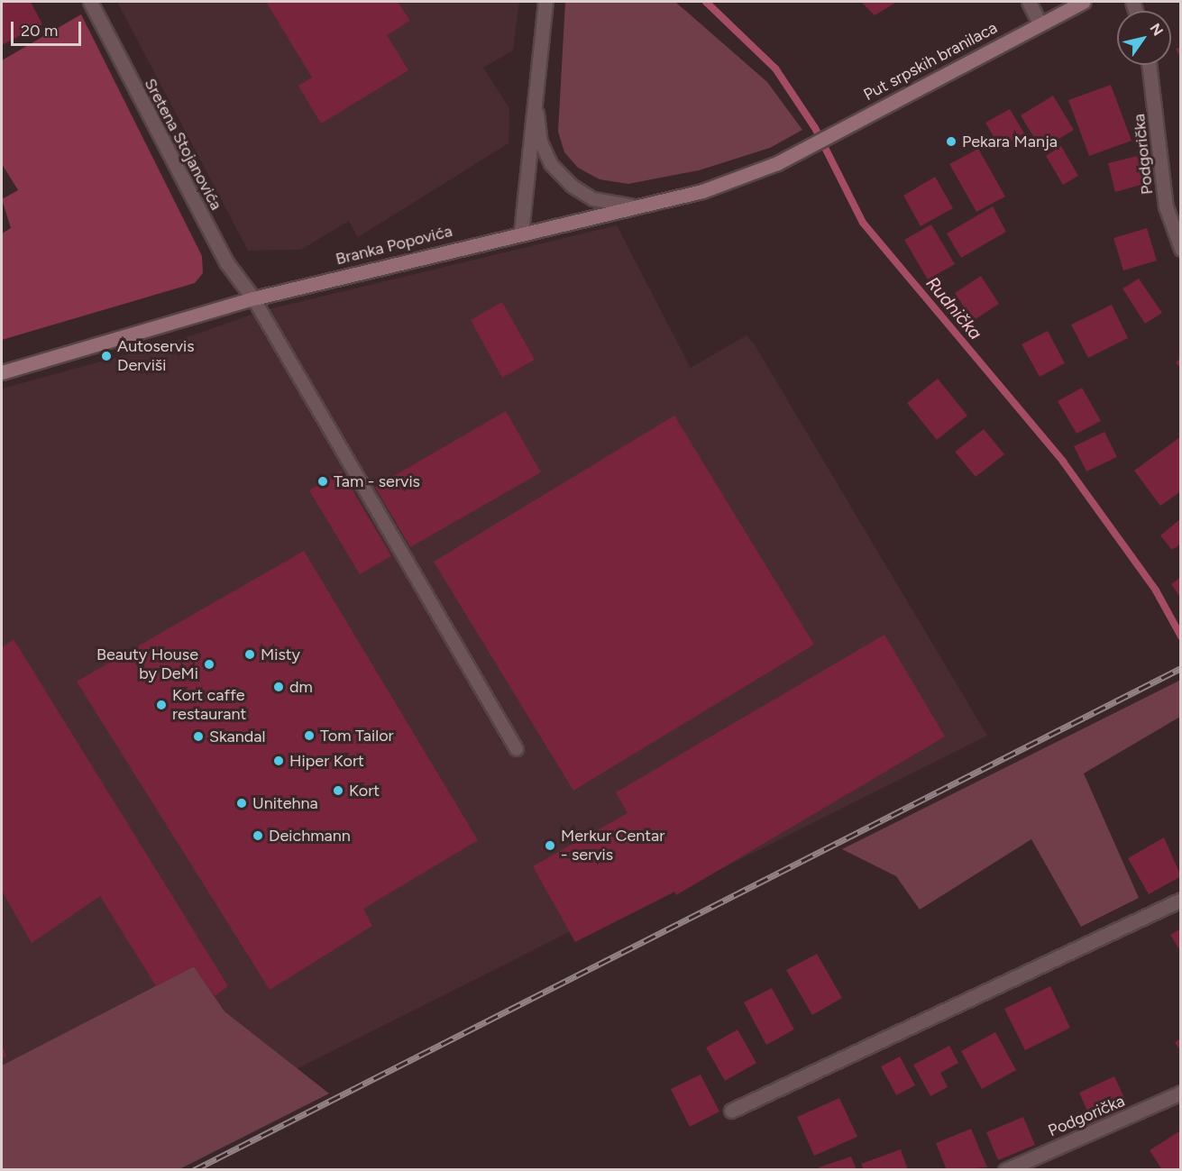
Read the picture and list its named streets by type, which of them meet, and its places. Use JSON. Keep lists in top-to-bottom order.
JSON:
{
  "streets": {
    "main road": ["Put srpskih branilaca", "Branka Popovića"],
    "street": ["Sretena Stojanovića", "Podgorička"]
  },
  "crossings": [
    ["Put srpskih branilaca", "Branka Popovića"],
    ["Sretena Stojanovića", "Branka Popovića"]
  ],
  "water": ["Rudnička"],
  "places": [
    "Pekara Manja",
    "Autoservis Derviši",
    "Tam - servis",
    "Misty",
    "Beauty House by DeMi",
    "dm",
    "Kort caffe restaurant",
    "Tom Tailor",
    "Skandal",
    "Hiper Kort",
    "Kort",
    "Unitehna",
    "Deichmann",
    "Merkur Centar - servis"
  ],
  "scale_bar": "20 m",
  "north": "top right"
}
